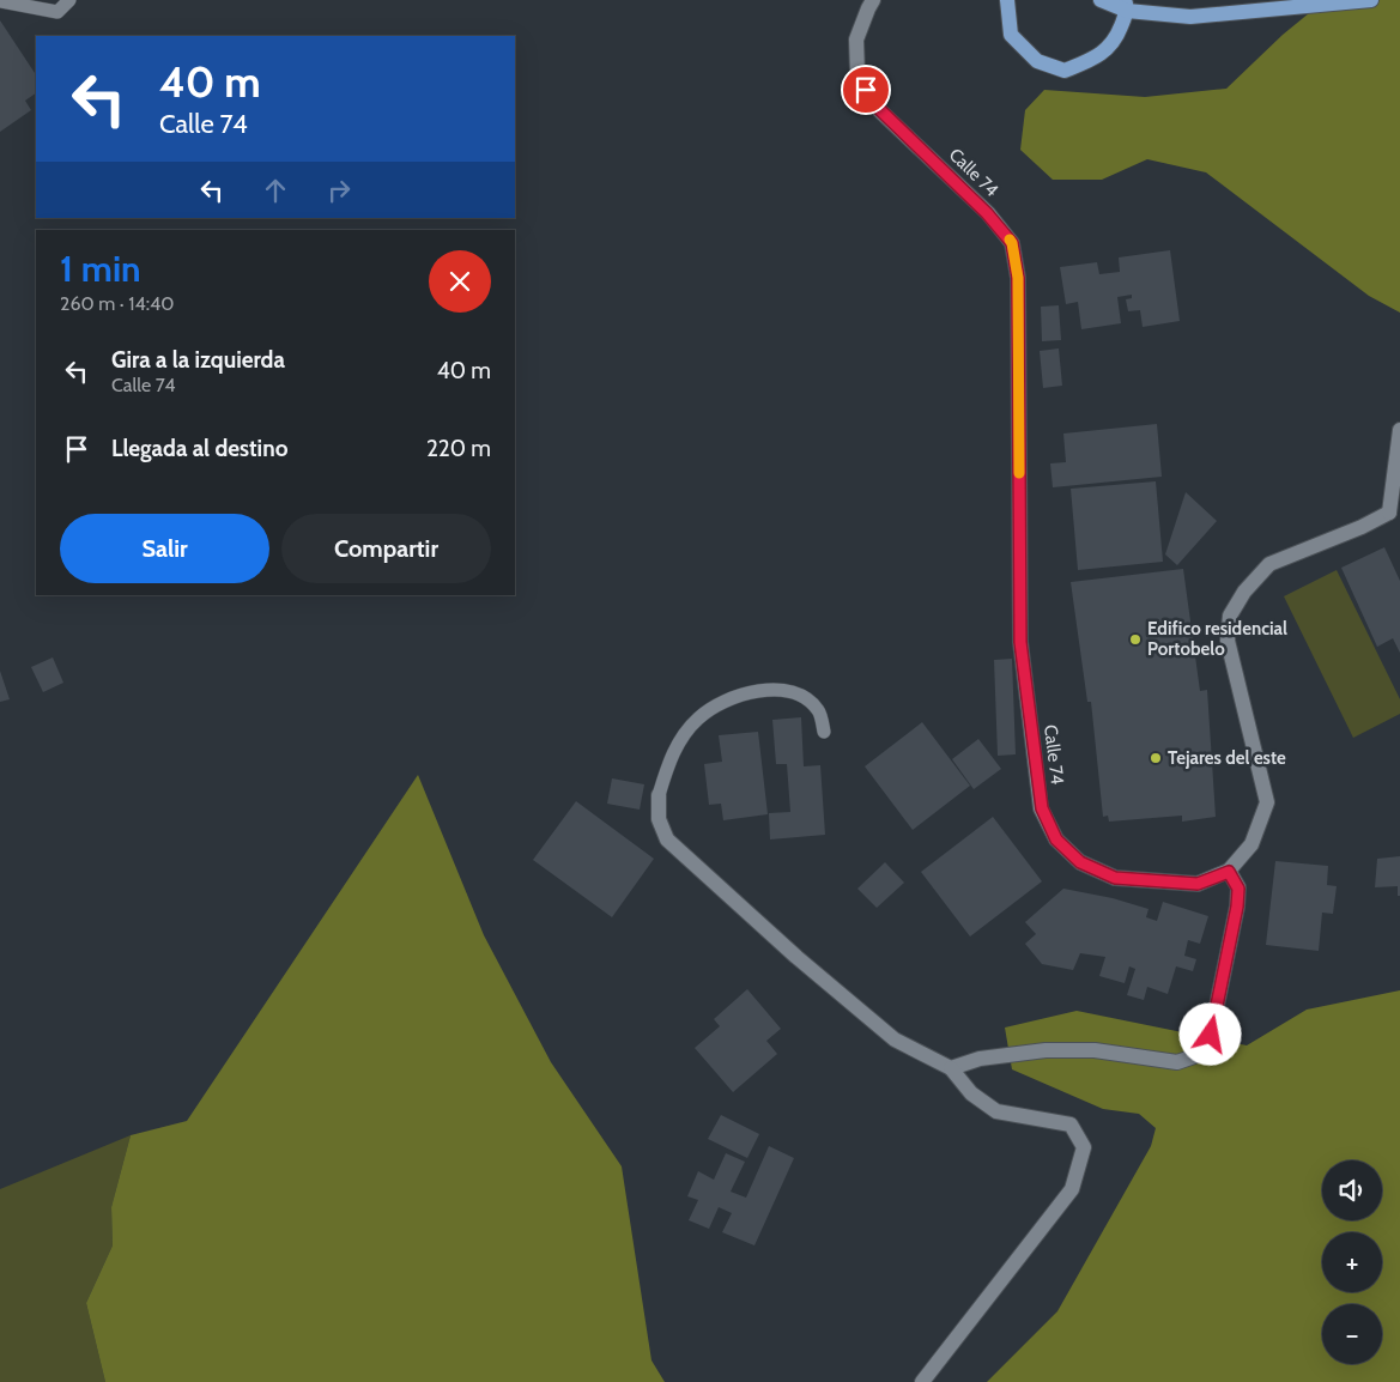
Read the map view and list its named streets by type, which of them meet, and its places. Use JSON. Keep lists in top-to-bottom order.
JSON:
{
  "streets": {
    "street": ["Calle 74"]
  },
  "places": ["Edifico residencial Portobelo", "Tejares del este"],
  "page": {
    "turn": ["40 m", "Calle 74"],
    "heading": ["1 min", "260 m · 14:40"],
    "list": [
      {
        "name": "Gira a la izquierda",
        "note": "Calle 74",
        "value": "40 m"
      },
      {
        "name": "Llegada al destino",
        "value": "220 m"
      }
    ],
    "buttons": ["Salir", "Compartir"],
    "map_buttons": ["+", "−"]
  }
}
